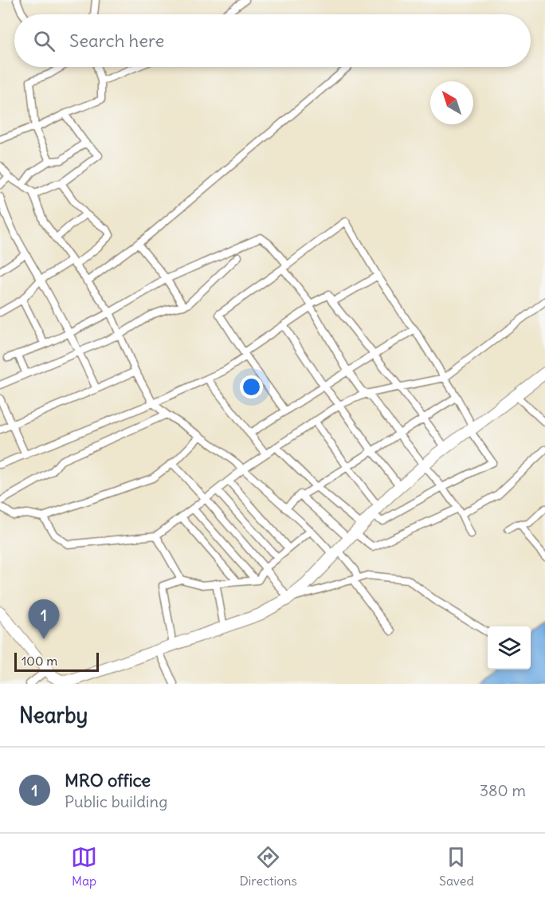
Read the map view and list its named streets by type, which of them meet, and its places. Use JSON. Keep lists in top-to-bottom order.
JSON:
{
  "scale_bar": "100 m",
  "north": "top left",
  "page": {
    "search": "Search here",
    "pins": "1",
    "scale": "100 m",
    "heading": "Nearby",
    "list": [
      {
        "mark": "1",
        "name": "MRO office",
        "note": "Public building",
        "value": "380 m"
      }
    ],
    "nav": ["Map", "Directions", "Saved"]
  }
}
